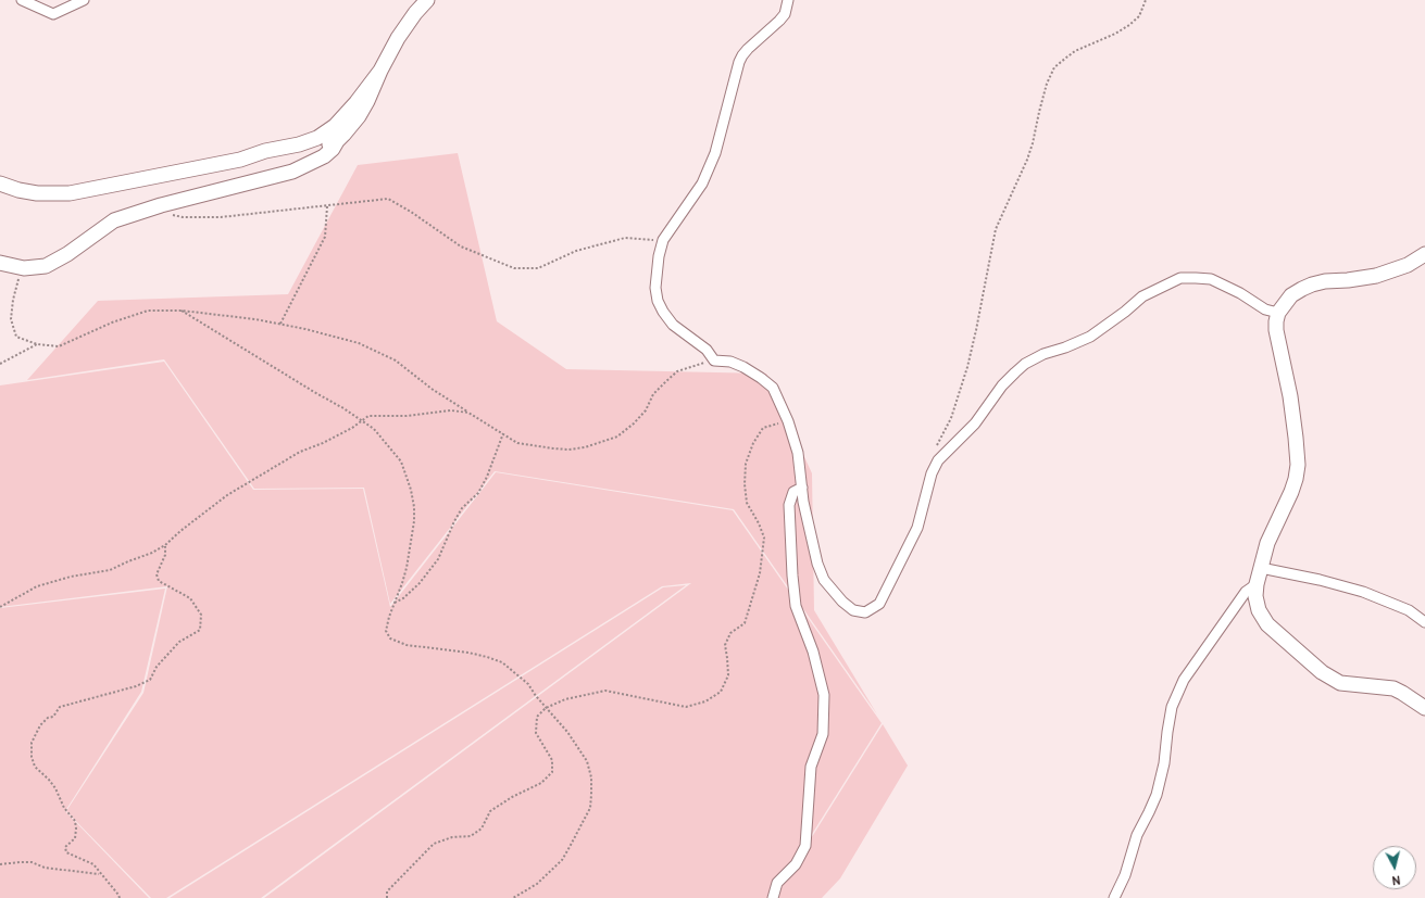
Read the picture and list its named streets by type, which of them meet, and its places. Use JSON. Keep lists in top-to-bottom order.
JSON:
{
  "north": "bottom"
}
